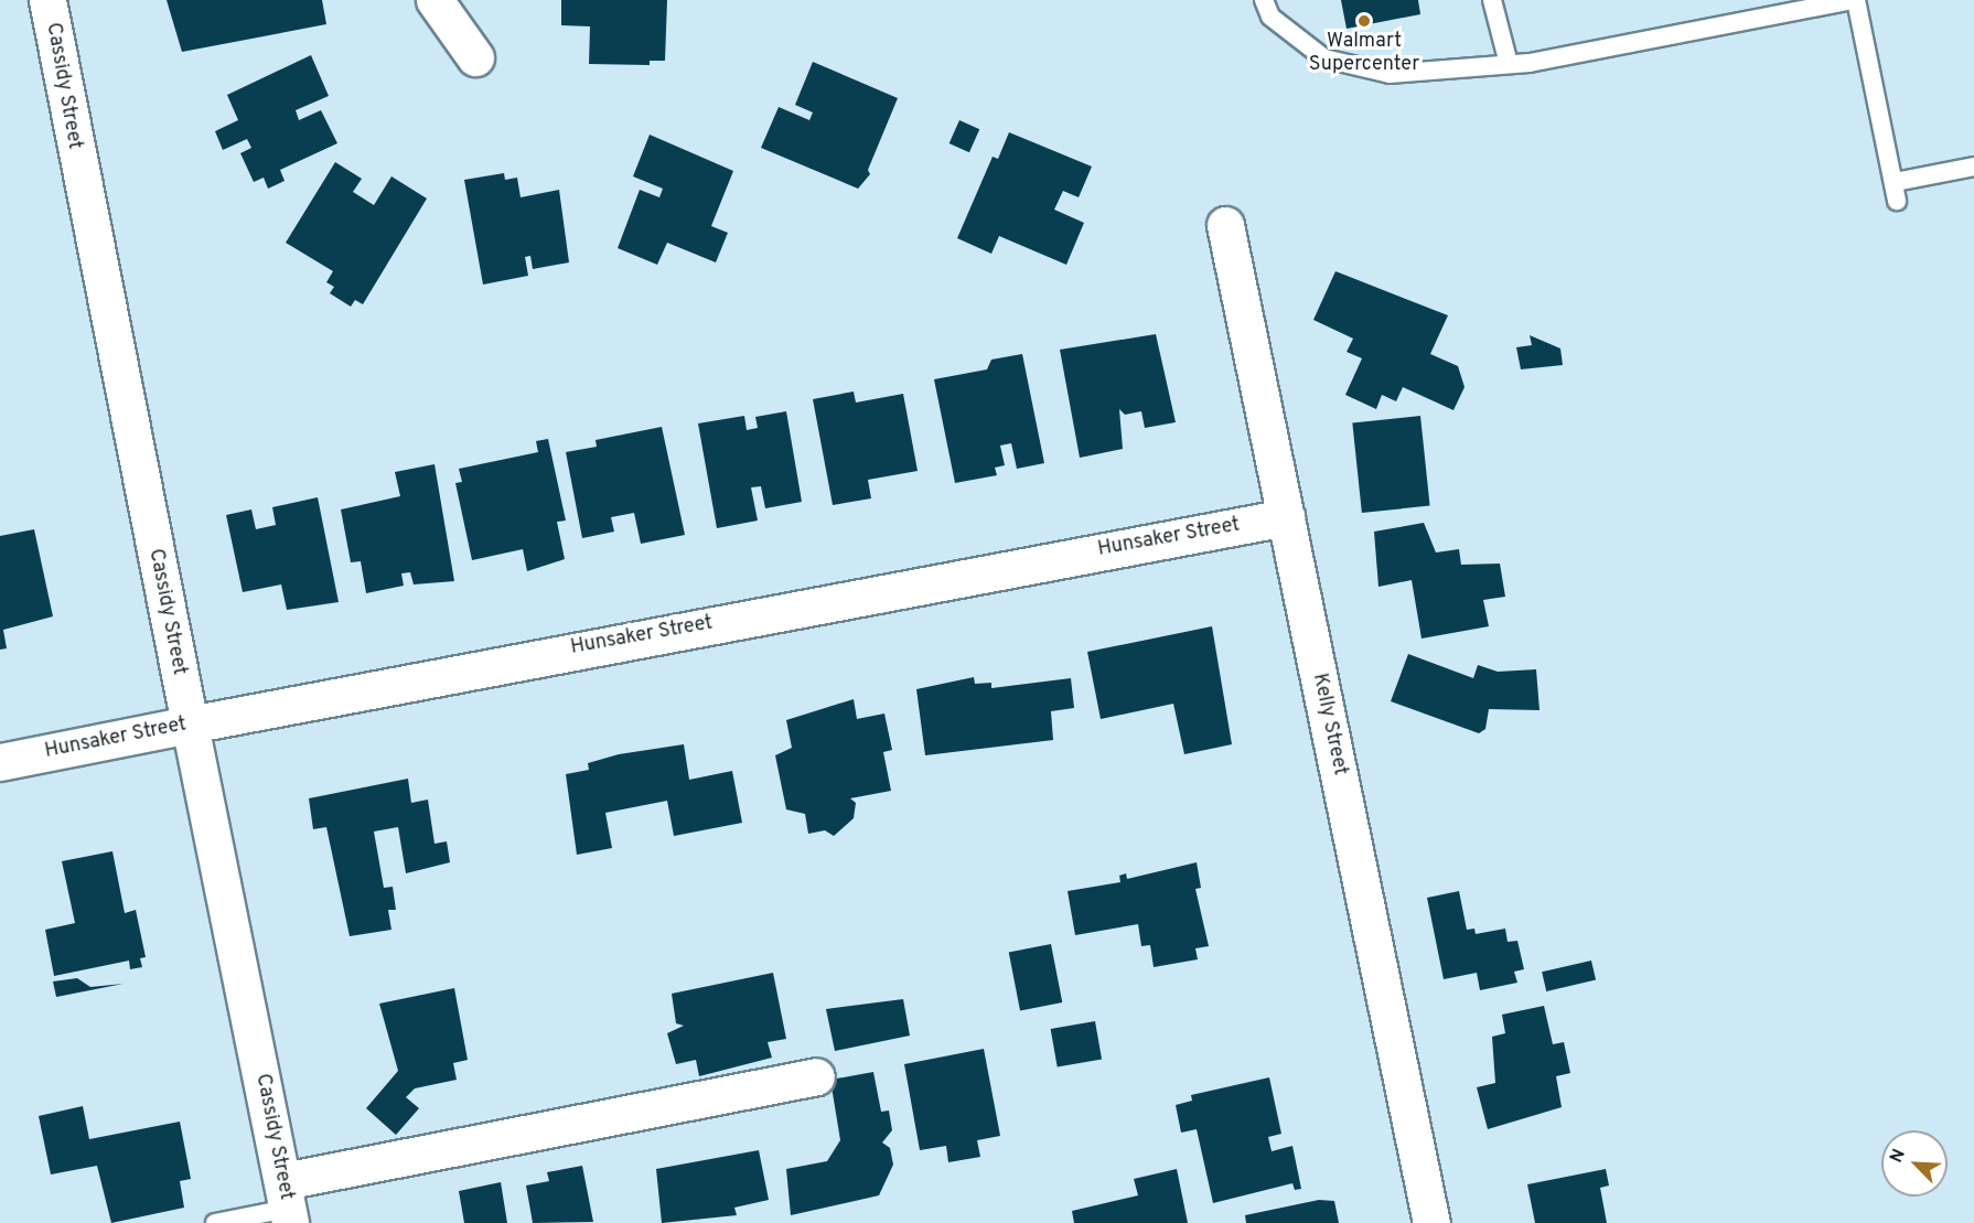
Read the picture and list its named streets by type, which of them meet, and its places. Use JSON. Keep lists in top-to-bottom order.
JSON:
{
  "streets": {
    "street": ["Cassidy Street", "Hunsaker Street", "Kelly Street"]
  },
  "crossings": [
    ["Cassidy Street", "Hunsaker Street"],
    ["Hunsaker Street", "Kelly Street"]
  ],
  "places": ["Walmart Supercenter"],
  "north": "top left"
}
